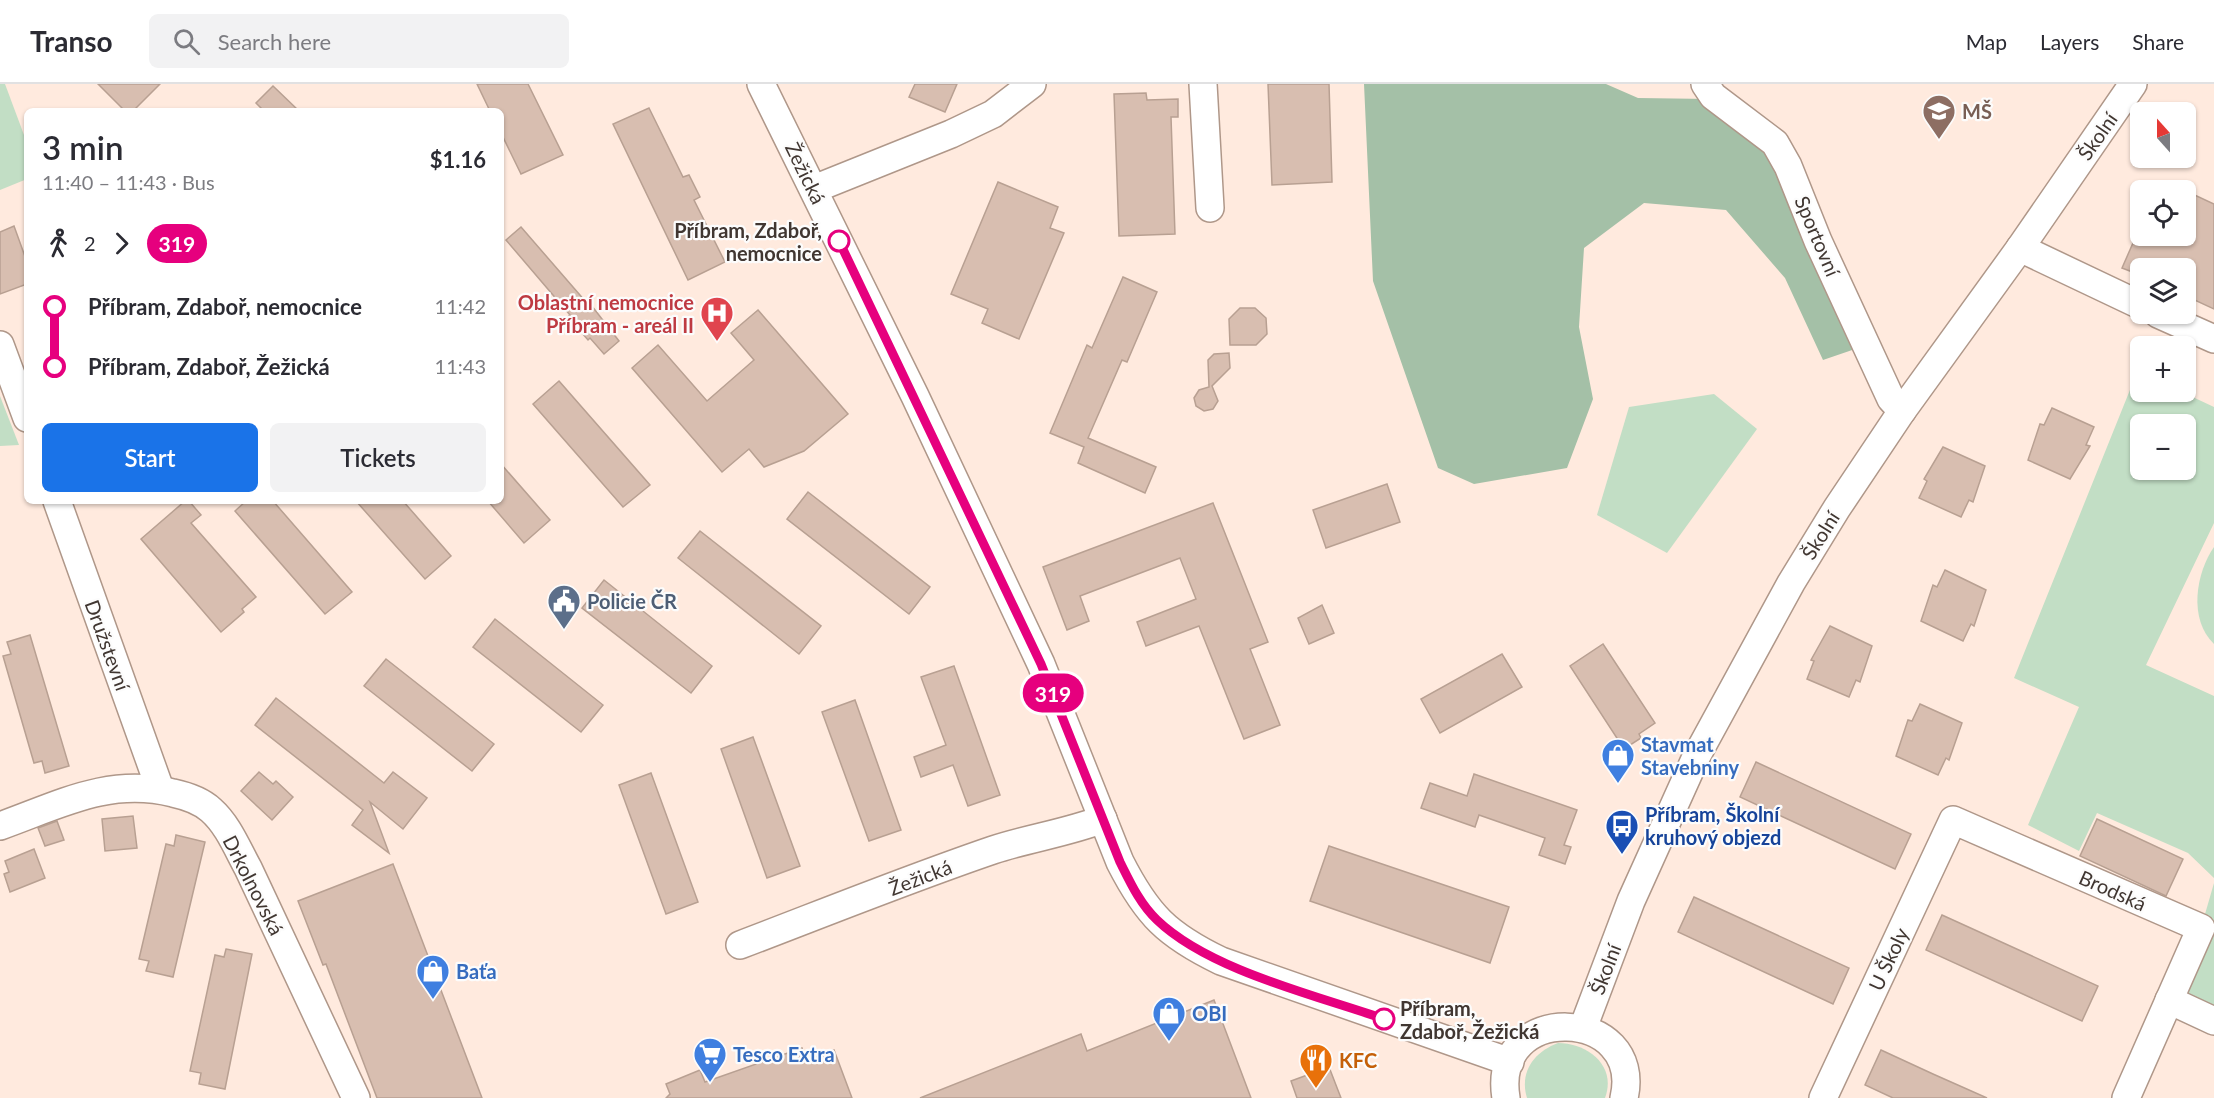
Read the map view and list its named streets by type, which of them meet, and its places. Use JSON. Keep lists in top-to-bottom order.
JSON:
{
  "streets": {
    "street": [
      "Školní",
      "Žežická",
      "Sportovní",
      "Družstevní",
      "Drkolnovská",
      "Brodská",
      "U Školy"
    ]
  },
  "crossings": [
    ["Školní", "Sportovní"],
    ["Družstevní", "Drkolnovská"],
    ["Brodská", "U Školy"]
  ],
  "places": {
    "school or university": ["MŠ"],
    "other": ["Příbram, Zdaboř, nemocnice", "Příbram, Zdaboř, Žežická"],
    "hospital": ["Oblastní nemocnice Příbram - areál II"],
    "public building": ["Policie ČR"],
    "shop": ["Stavmat Stavebniny", "Baťa", "OBI"],
    "bus stop": ["Příbram, Školní kruhový objezd"],
    "supermarket": ["Tesco Extra"],
    "restaurant": ["KFC"]
  },
  "lines": ["bus line 319"],
  "north": "top",
  "page": {
    "header": "Transo",
    "search": "Search here",
    "nav": ["Map", "Layers", "Share"],
    "on_map": "319",
    "map_buttons": ["+", "−"],
    "heading": ["3 min", "11:40 – 11:43 · Bus", "$1.16"],
    "legs": ["2", "319"],
    "list": [
      {
        "name": "Příbram, Zdaboř, nemocnice",
        "value": "11:42"
      },
      {
        "name": "Příbram, Zdaboř, Žežická",
        "value": "11:43"
      }
    ],
    "buttons": ["Start", "Tickets"]
  }
}
